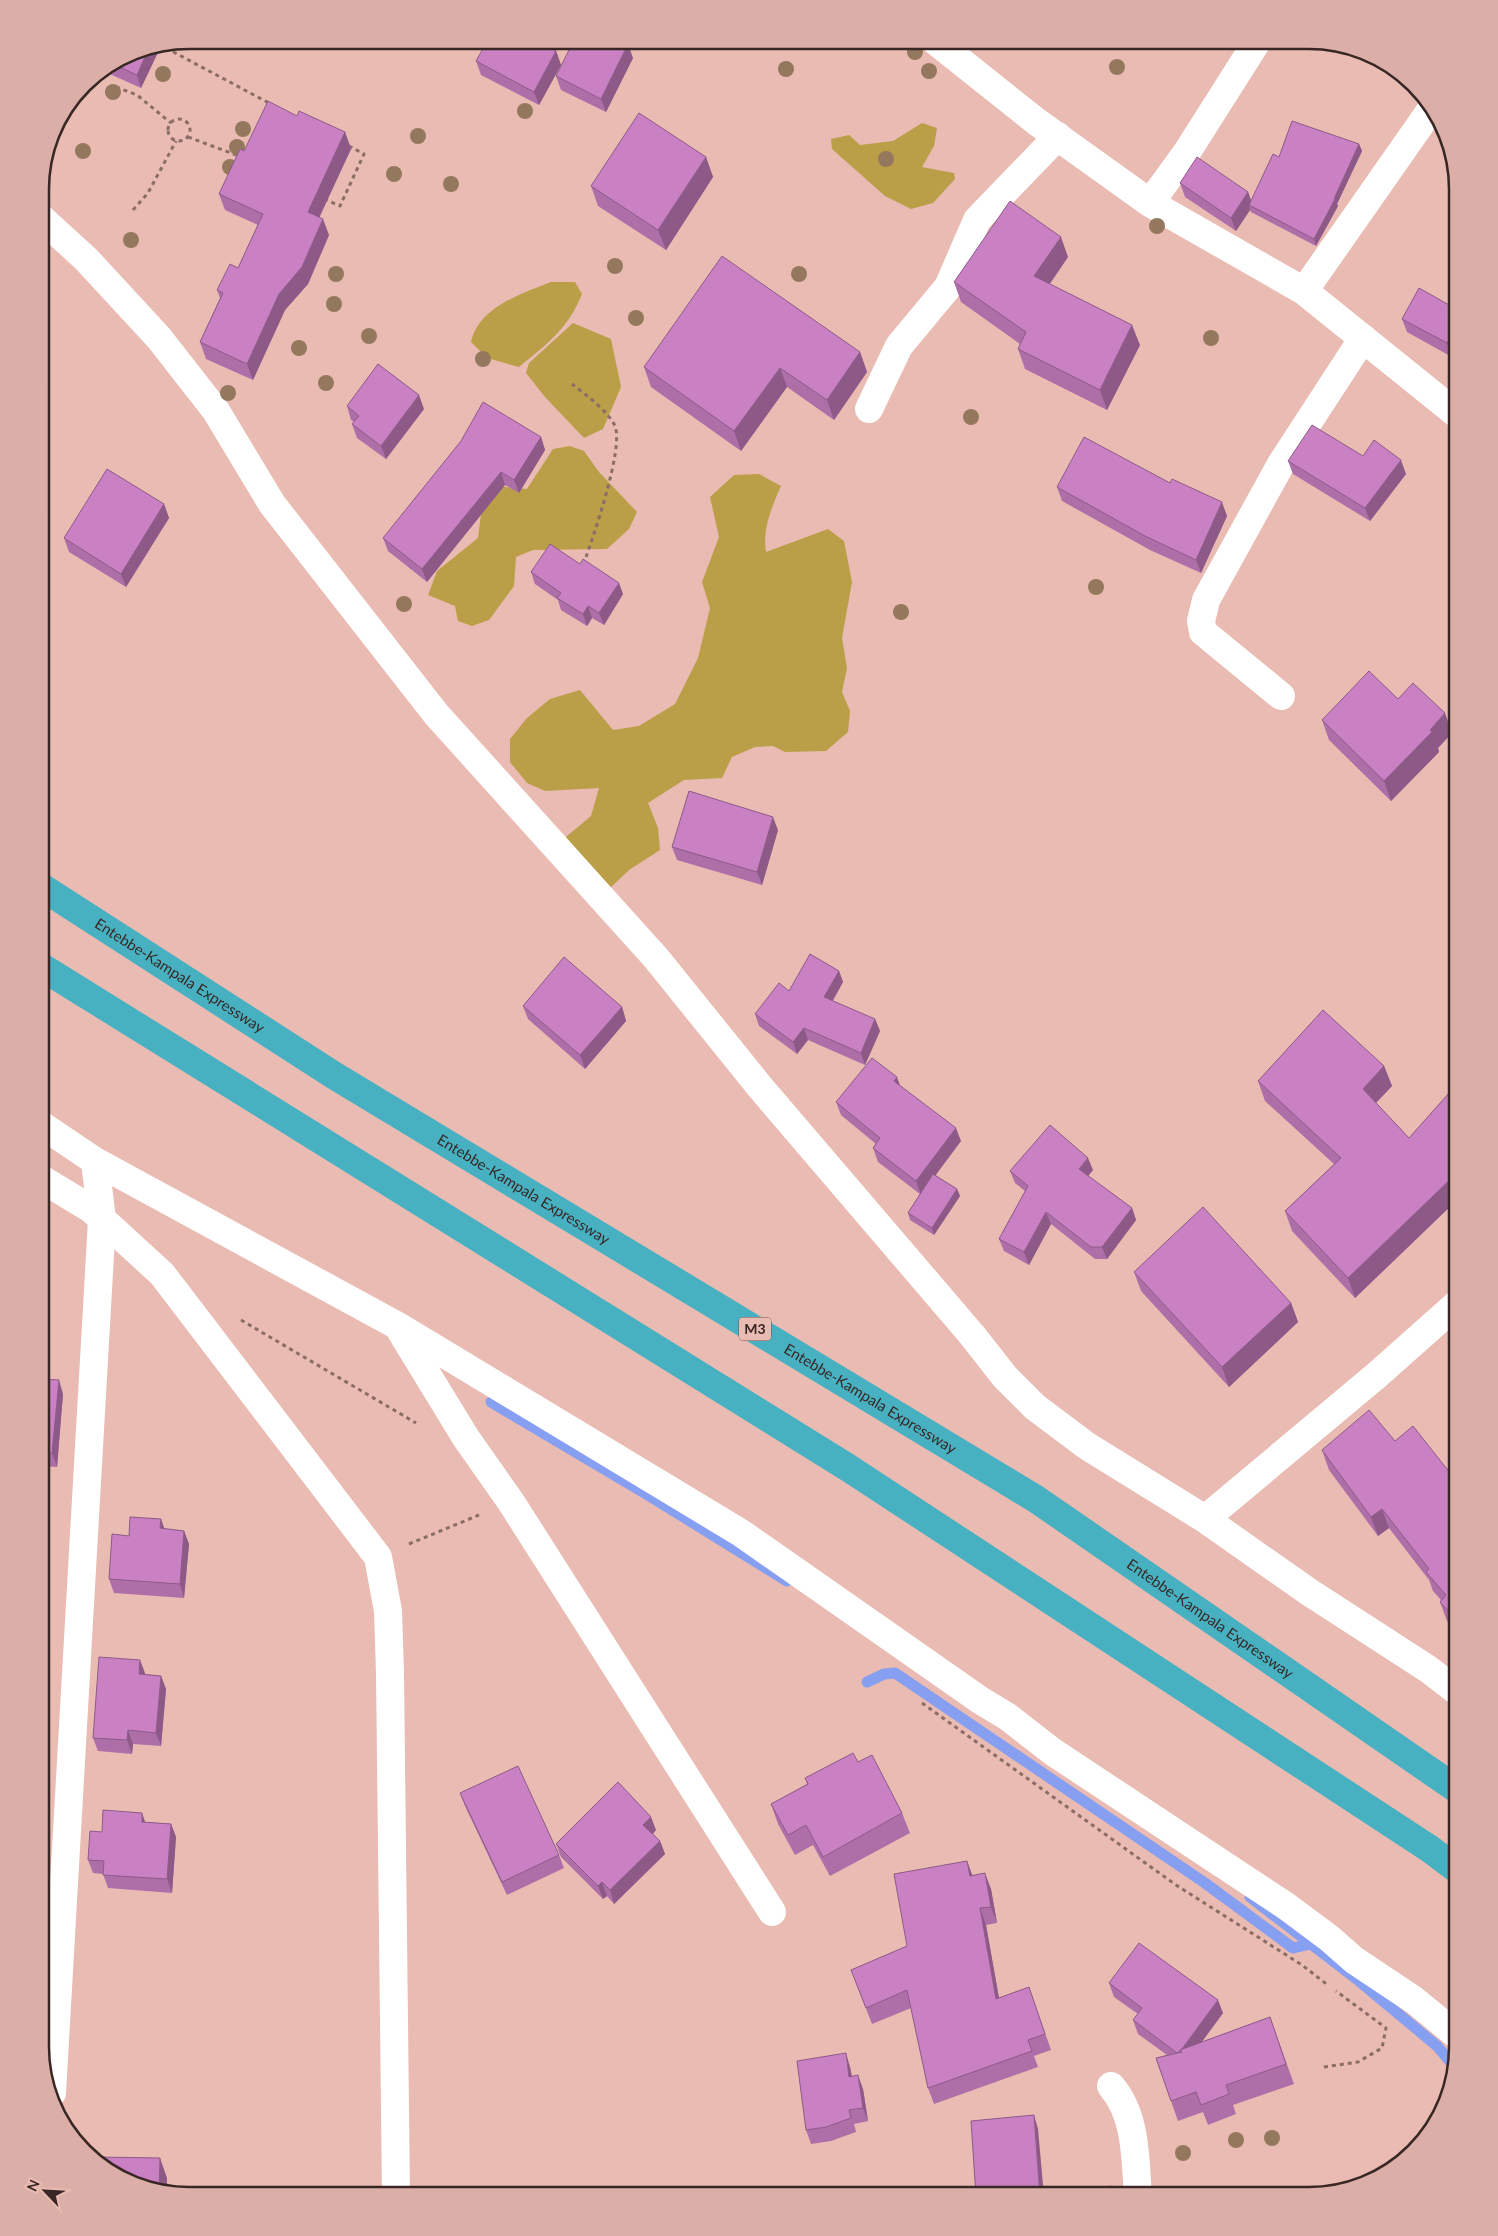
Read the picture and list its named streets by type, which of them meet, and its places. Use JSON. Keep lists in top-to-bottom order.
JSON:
{
  "streets": {
    "highway": ["Entebbe-Kampala Expressway", "M3"]
  },
  "north": "top left"
}
